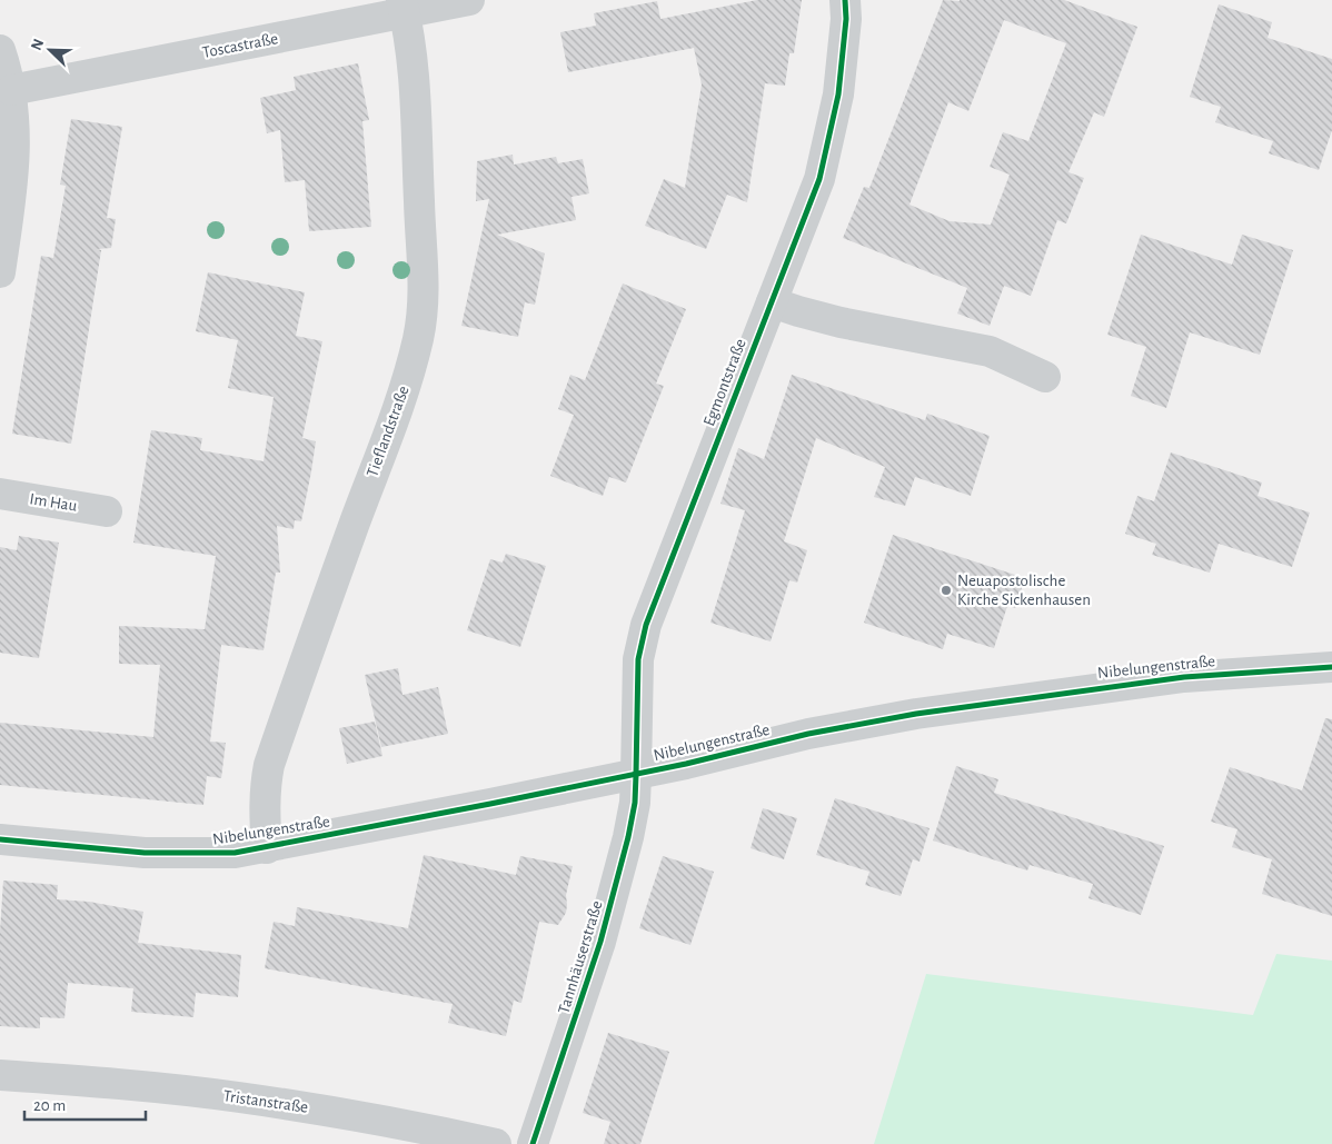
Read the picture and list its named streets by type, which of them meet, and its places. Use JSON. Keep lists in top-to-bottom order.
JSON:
{
  "streets": {
    "street": [
      "Toscastraße",
      "Egmontstraße",
      "Tieflandstraße",
      "Im Hau",
      "Nibelungenstraße",
      "Tannhäuserstraße",
      "Tristanstraße"
    ]
  },
  "crossings": [
    ["Toscastraße", "Tieflandstraße"],
    ["Egmontstraße", "Nibelungenstraße"],
    ["Egmontstraße", "Tannhäuserstraße"],
    ["Tieflandstraße", "Nibelungenstraße"],
    ["Nibelungenstraße", "Tannhäuserstraße"]
  ],
  "places": ["Neuapostolische Kirche Sickenhausen"],
  "scale_bar": "20 m",
  "north": "top left"
}
